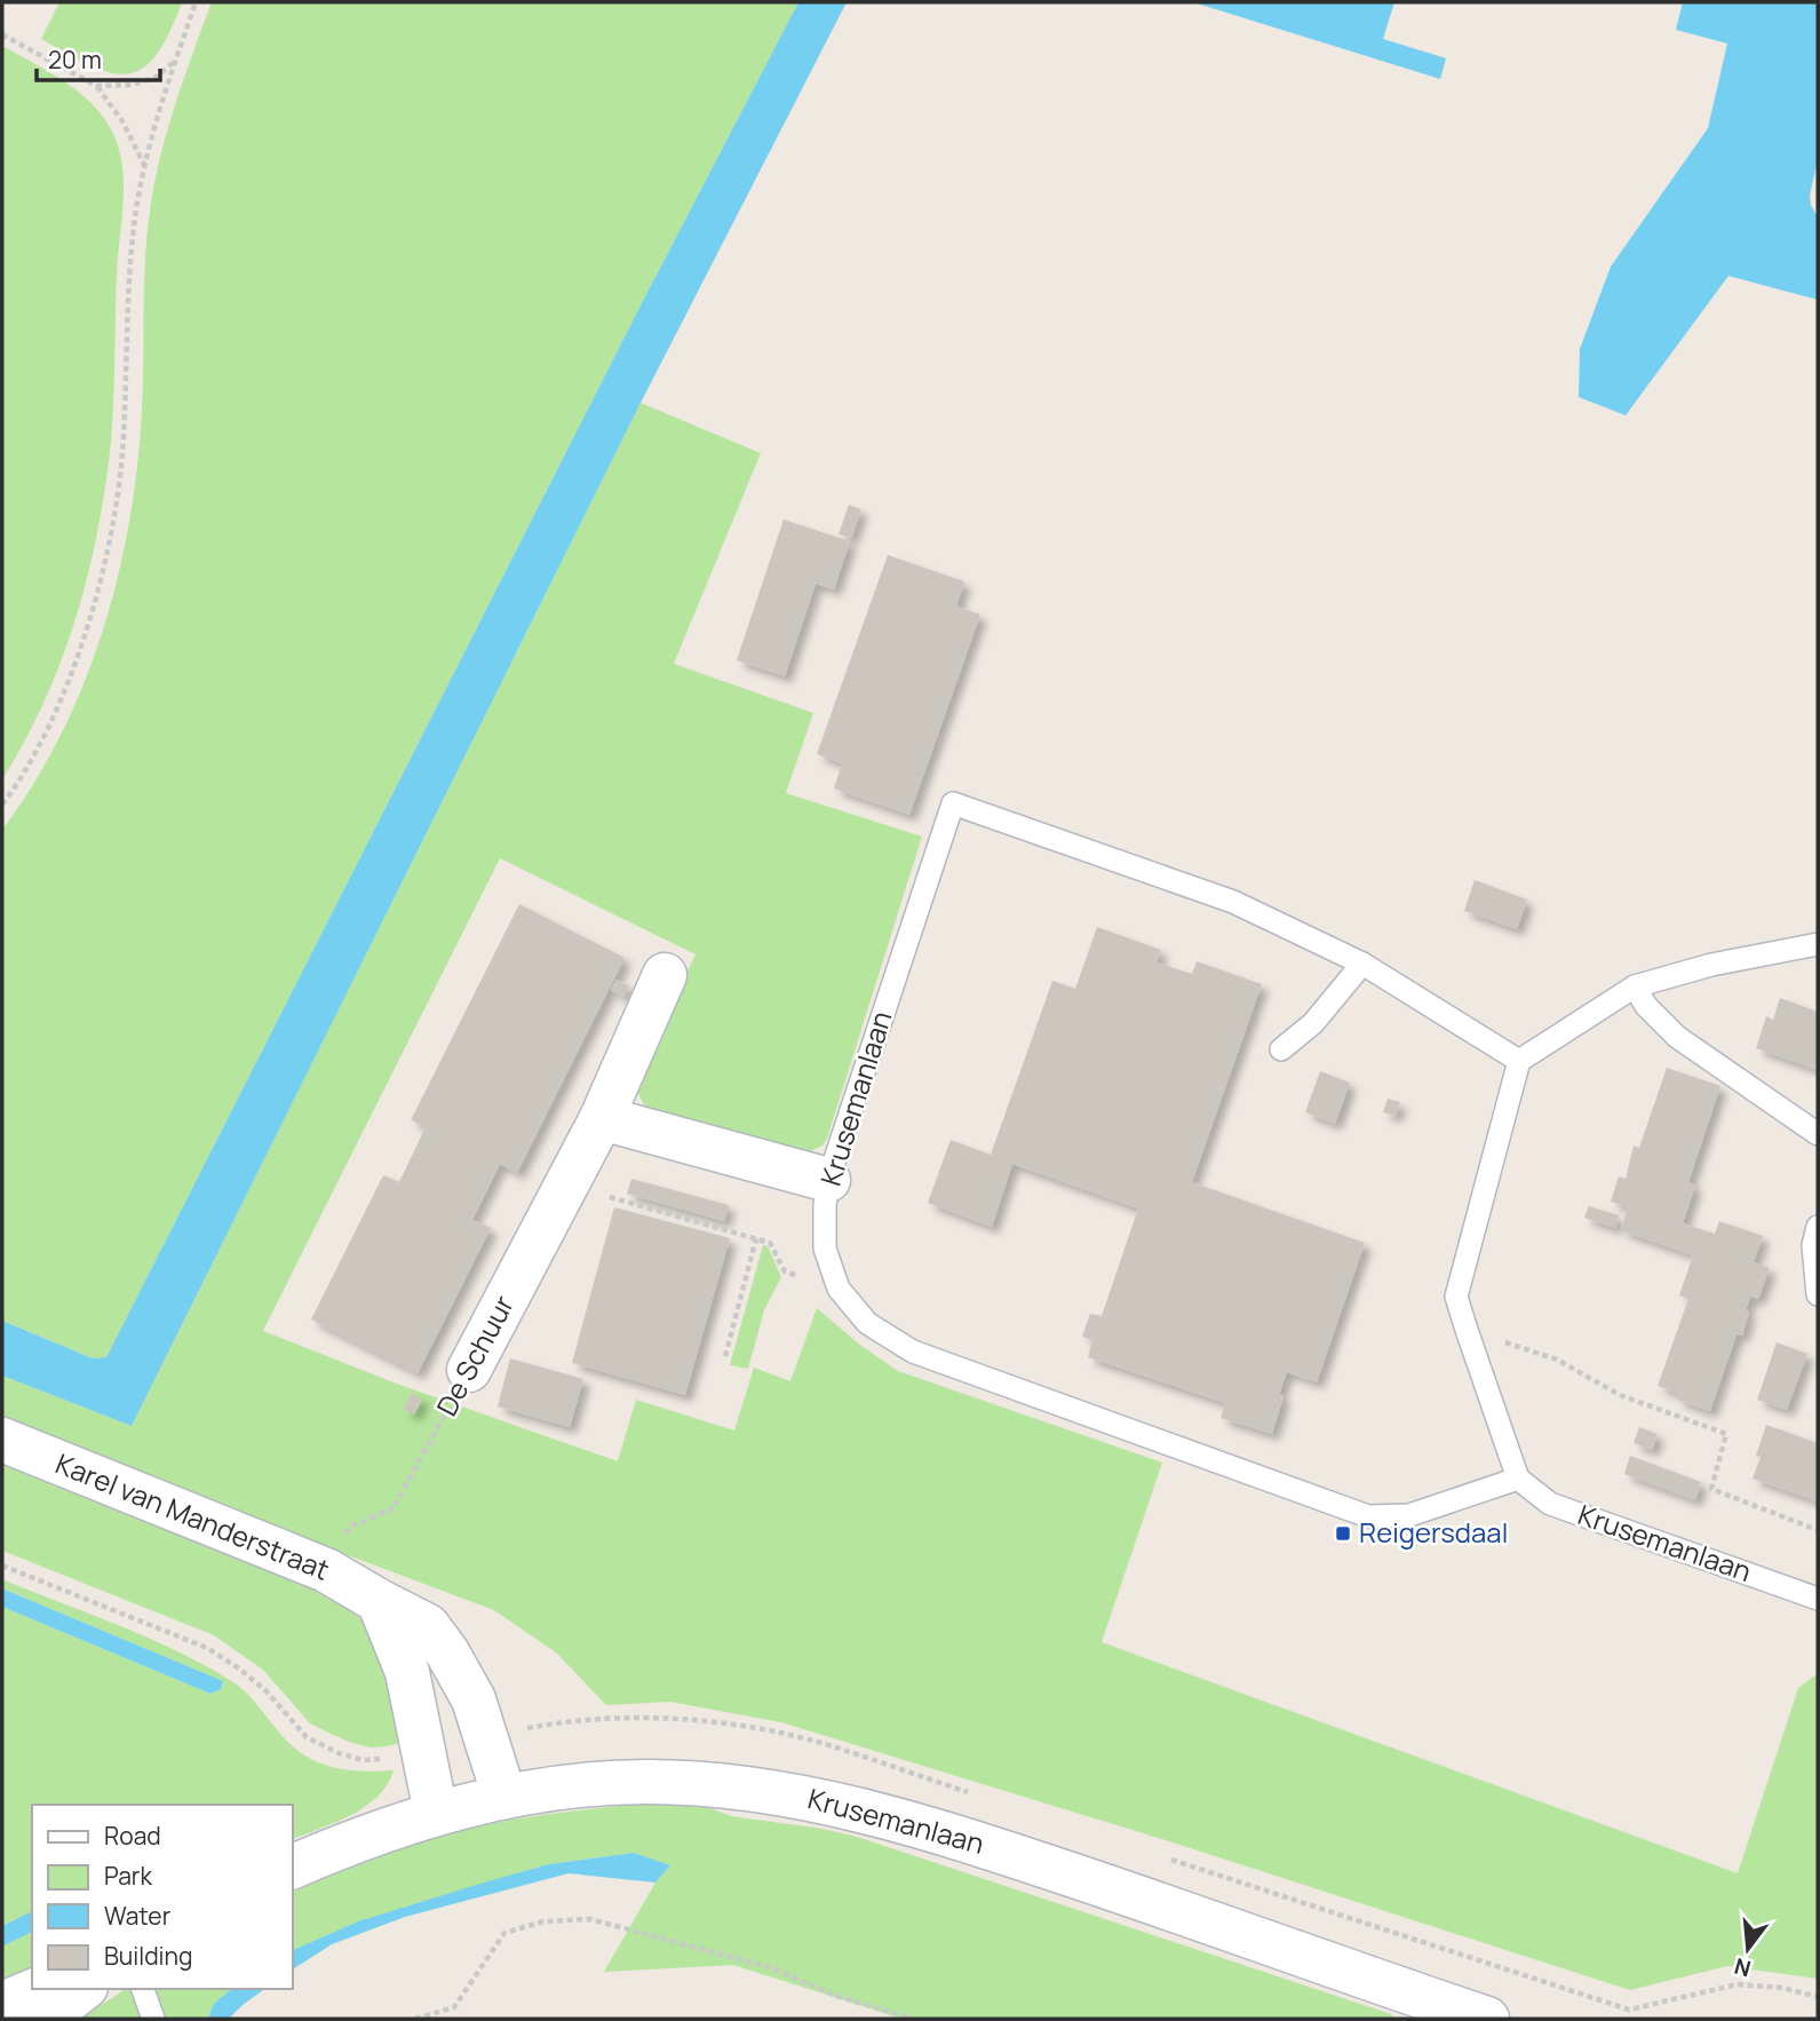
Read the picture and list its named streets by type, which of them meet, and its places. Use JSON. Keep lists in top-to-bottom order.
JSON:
{
  "streets": {
    "street": ["Krusemanlaan", "De Schuur", "Karel van Manderstraat"]
  },
  "crossings": [
    ["Krusemanlaan", "Karel van Manderstraat"],
    ["De Schuur", "Karel van Manderstraat"]
  ],
  "places": {
    "transit": ["Reigersdaal"]
  },
  "legend": [
    "Road",
    "Park",
    "Water",
    "Building"
  ],
  "scale_bar": "20 m",
  "north": "bottom"
}
